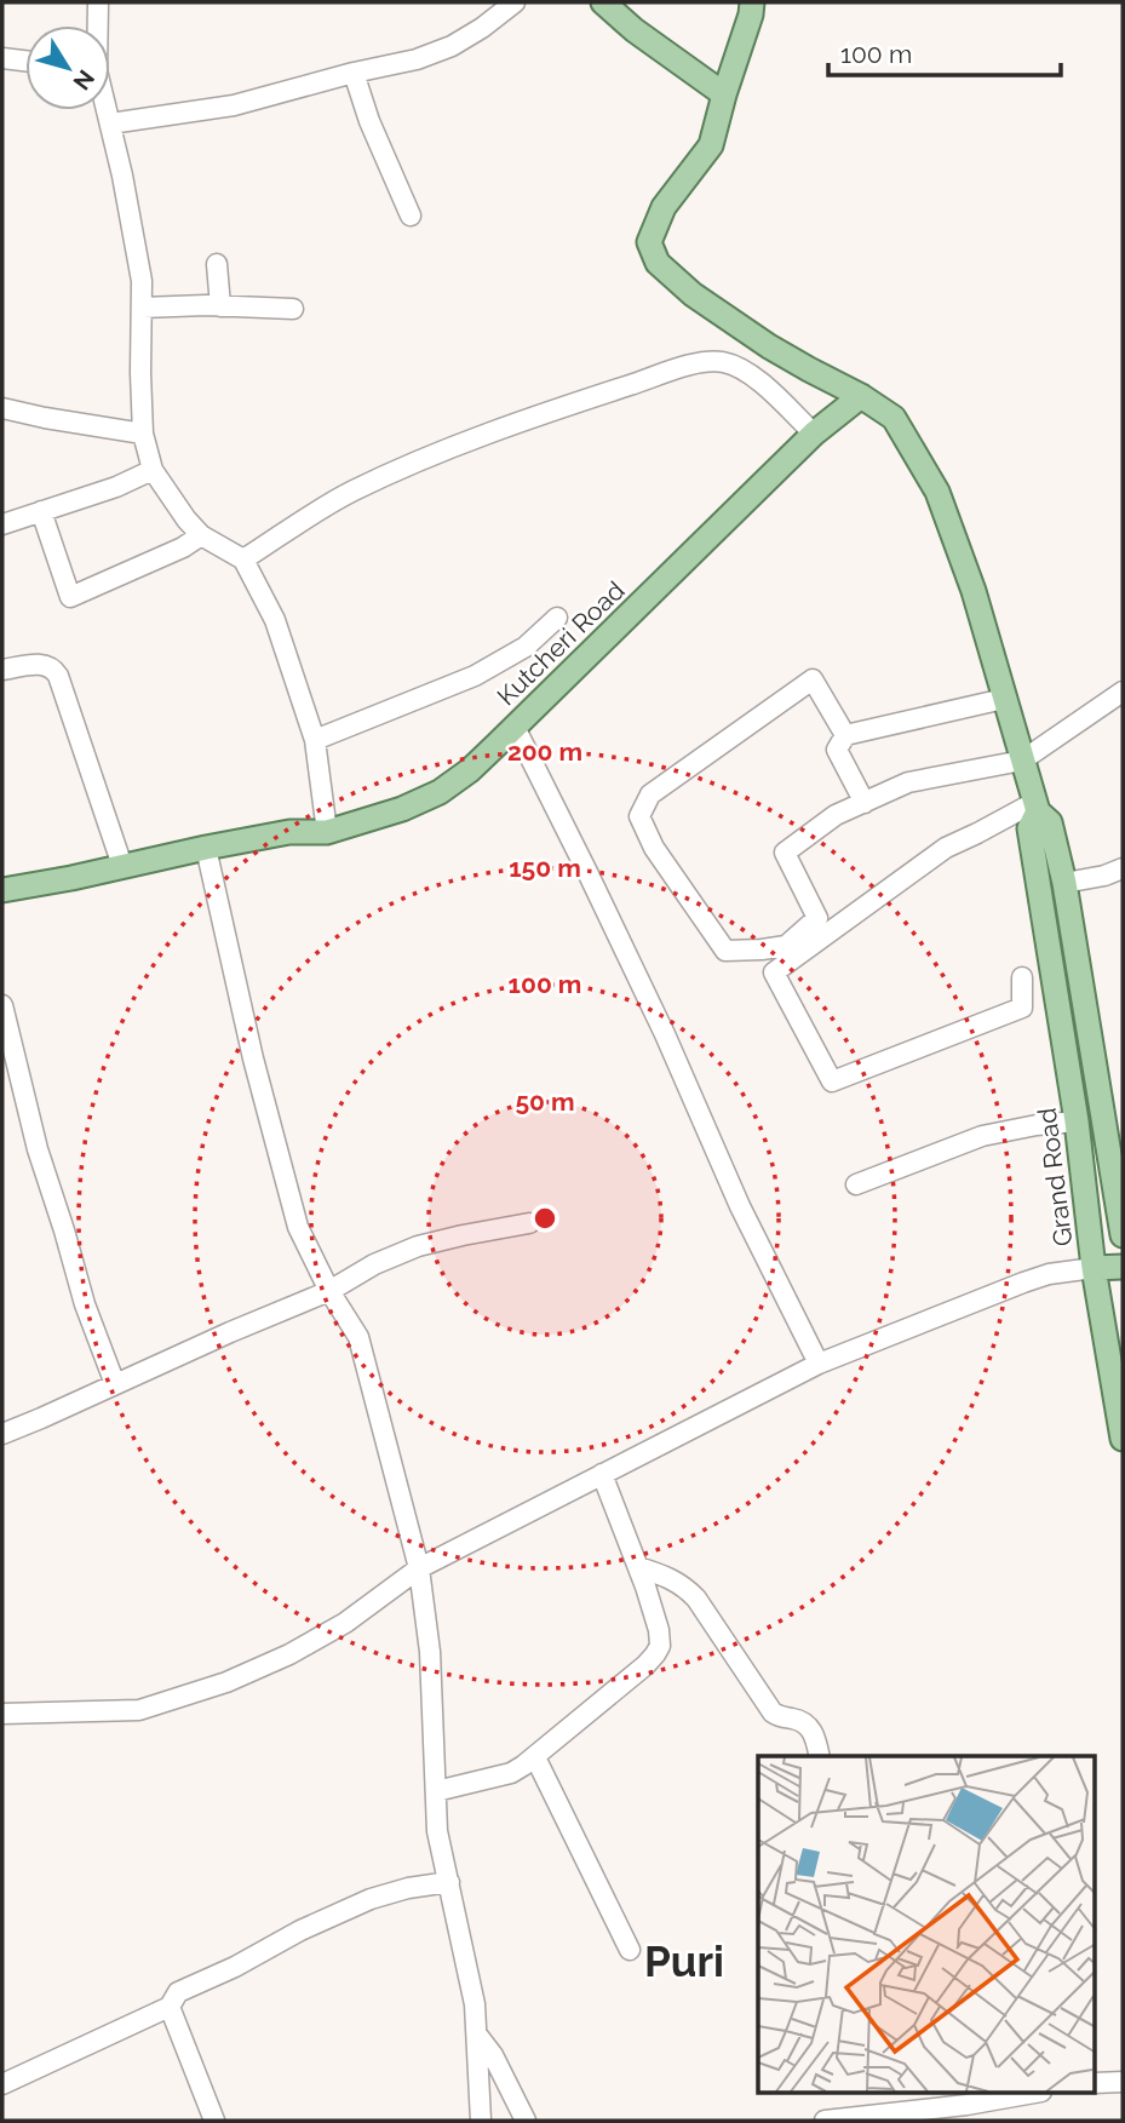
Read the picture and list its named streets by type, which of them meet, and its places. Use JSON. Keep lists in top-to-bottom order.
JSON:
{
  "streets": {
    "main road": ["Kutcheri Road", "Grand Road"]
  },
  "crossings": [
    ["Kutcheri Road", "Grand Road"]
  ],
  "districts": ["Puri"],
  "scale_bar": "100 m",
  "north": "bottom right",
  "rings": [
    "200 m",
    "150 m",
    "100 m",
    "50 m"
  ]
}
